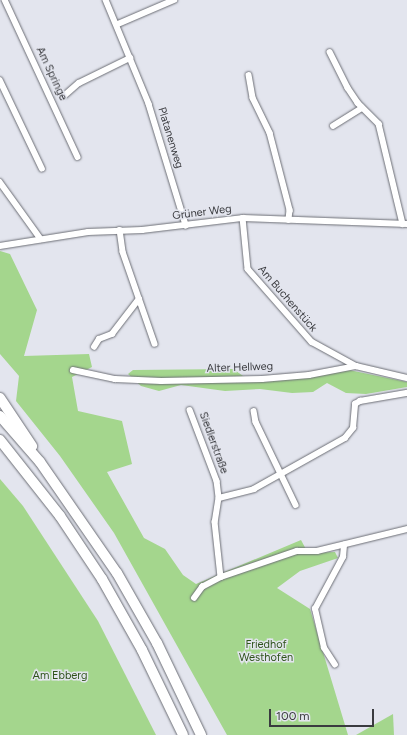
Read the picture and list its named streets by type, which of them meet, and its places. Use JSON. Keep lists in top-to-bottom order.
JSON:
{
  "streets": {
    "street": [
      "Am Springe",
      "Platanenweg",
      "Grüner Weg",
      "Am Buchenstück",
      "Alter Hellweg",
      "Siedlerstraße"
    ]
  },
  "crossings": [
    ["Platanenweg", "Grüner Weg"],
    ["Grüner Weg", "Am Buchenstück"],
    ["Am Buchenstück", "Alter Hellweg"]
  ],
  "parks": ["Friedhof Westhofen", "Am Ebberg"],
  "scale_bar": "100 m"
}
